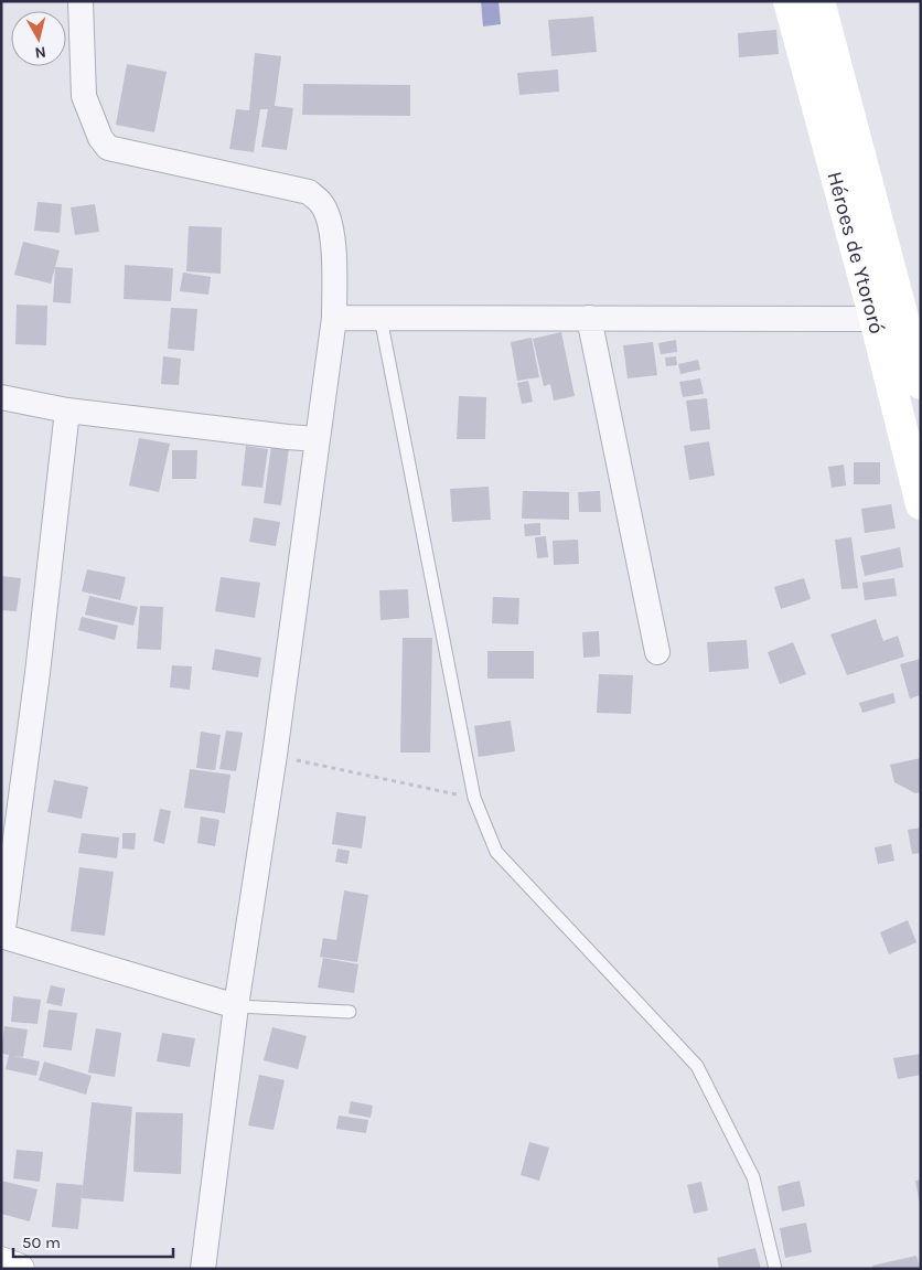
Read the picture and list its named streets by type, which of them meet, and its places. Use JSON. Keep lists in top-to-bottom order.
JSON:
{
  "streets": {
    "street": ["Héroes de Ytororó"]
  },
  "scale_bar": "50 m",
  "north": "bottom"
}
